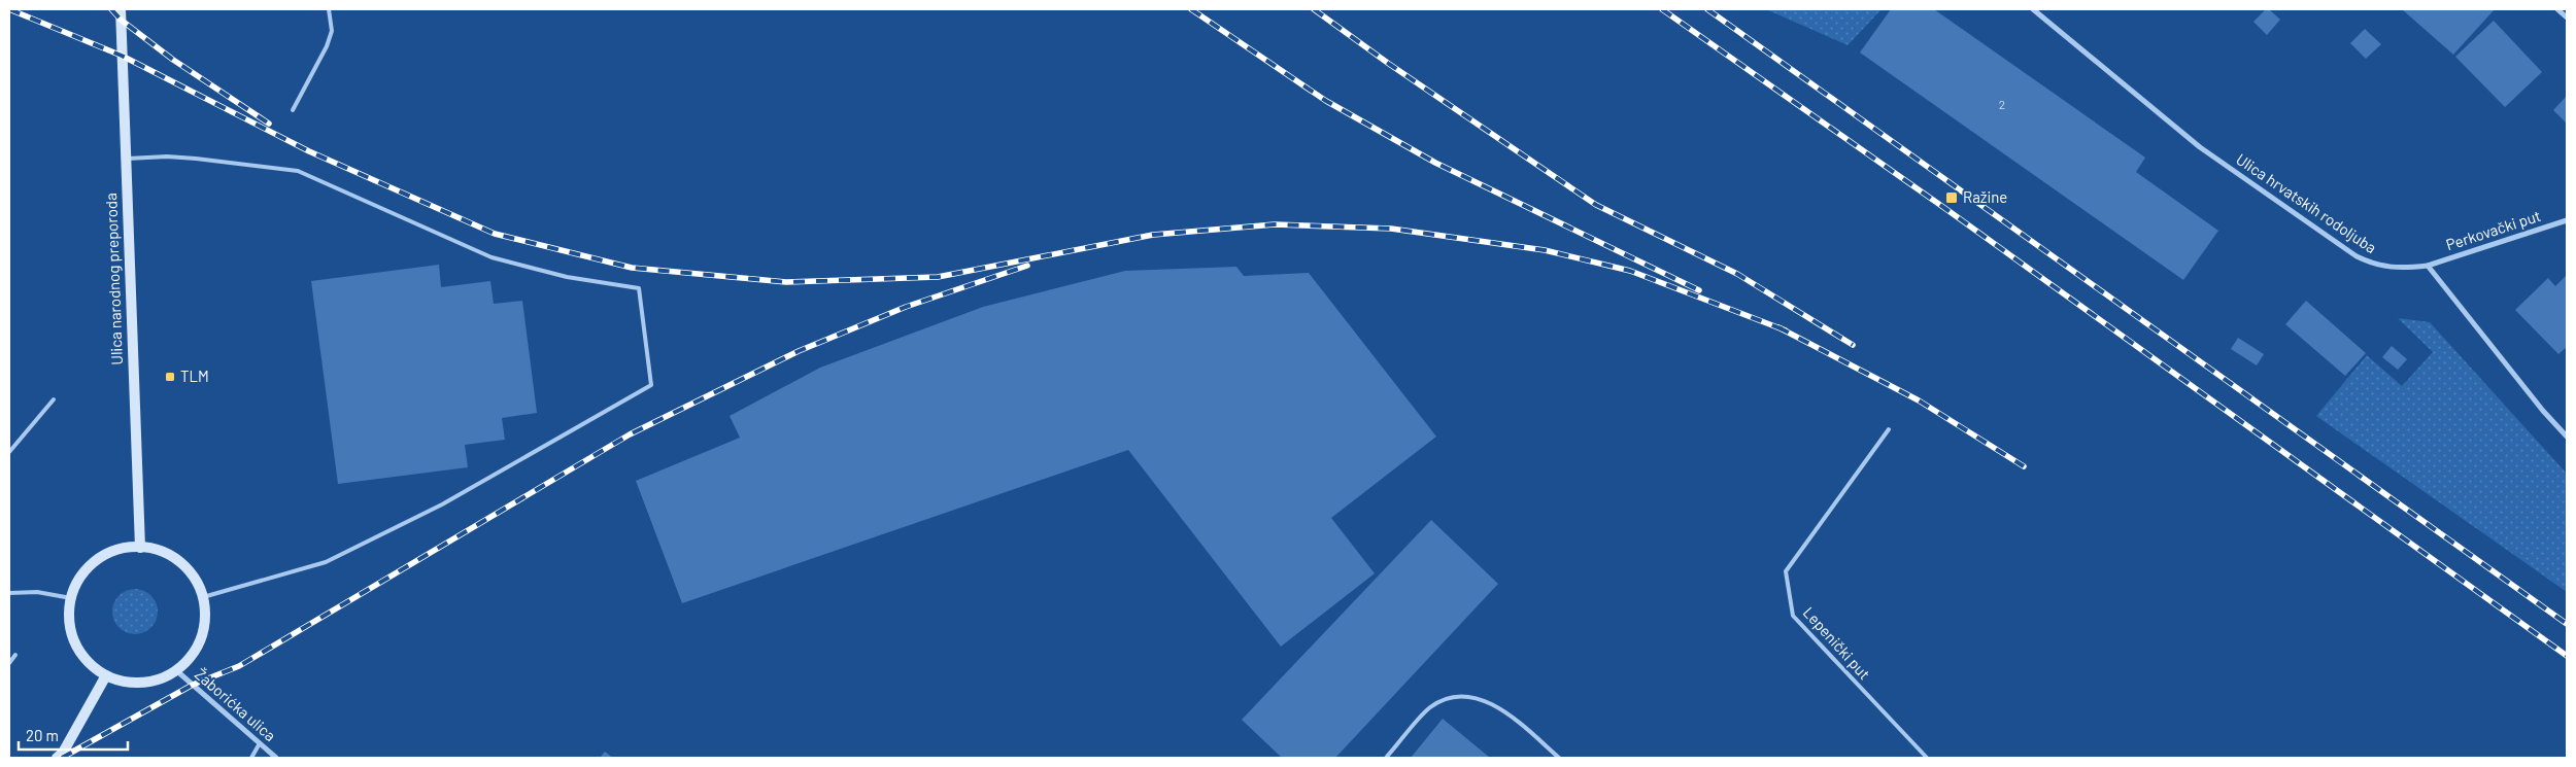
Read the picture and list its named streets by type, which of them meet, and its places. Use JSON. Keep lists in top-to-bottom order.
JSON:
{
  "streets": {
    "street": [
      "Ulica hrvatskih rodoljuba",
      "Perkovački put",
      "Ulica narodnog preporoda",
      "Žaborićka ulica"
    ],
    "lane": ["Lepenički put"]
  },
  "crossings": [
    ["Ulica hrvatskih rodoljuba", "Perkovački put"],
    ["Ulica narodnog preporoda", "Žaborićka ulica"]
  ],
  "places": {
    "transit": ["Ražine", "TLM"]
  },
  "house_numbers": ["2"],
  "scale_bar": "20 m"
}
